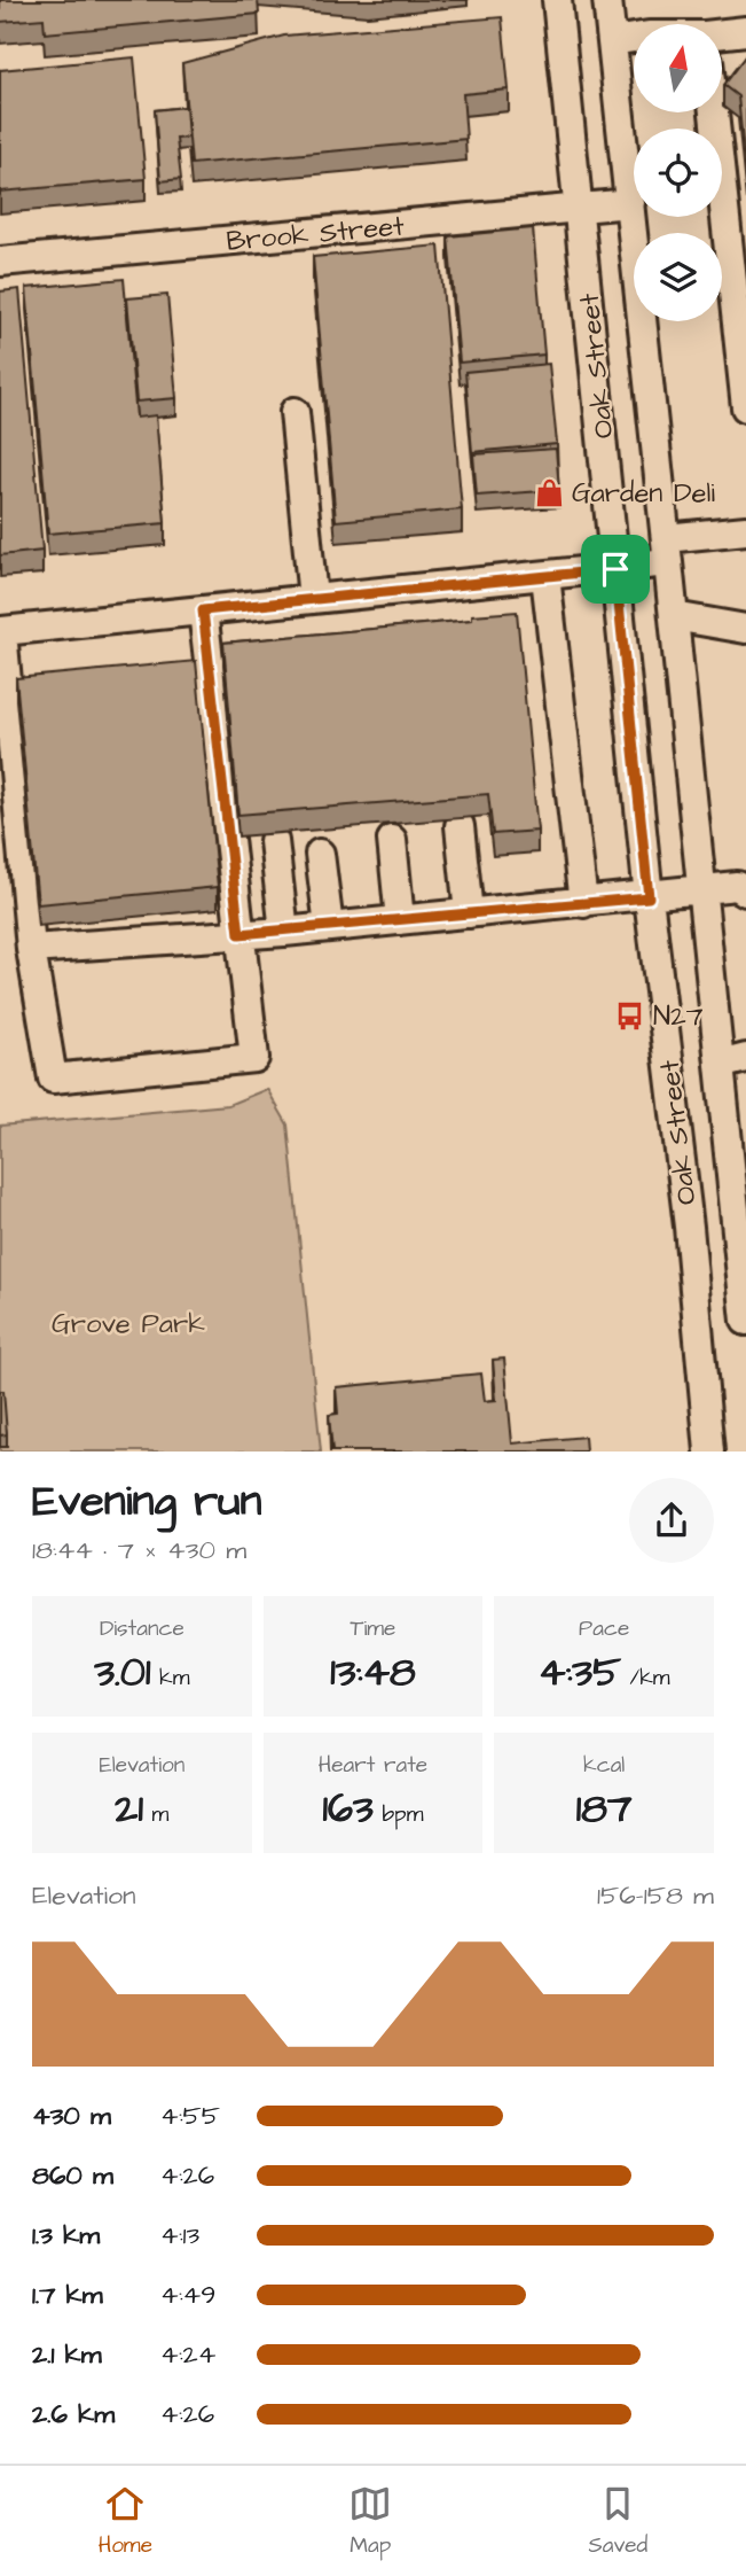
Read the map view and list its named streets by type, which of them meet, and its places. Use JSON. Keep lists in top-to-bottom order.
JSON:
{
  "streets": {
    "street": ["Brook Street", "Oak Street"]
  },
  "crossings": [
    ["Brook Street", "Oak Street"]
  ],
  "parks": ["Grove Park"],
  "places": {
    "shop": ["Garden Deli"],
    "bus stop": ["N27"]
  },
  "north": "top",
  "page": {
    "heading": ["Evening run", "18:44 · 7 × 430 m"],
    "stats": [
      ["Distance", "3.01 km"],
      ["Time", "13:48"],
      ["Pace", "4:35 /km"],
      ["Elevation", "21 m"],
      ["Heart rate", "163 bpm"],
      ["kcal", "187"]
    ],
    "chart": ["Elevation", "156–158 m"],
    "list": [
      {
        "name": "430 m",
        "note": "4:55"
      },
      {
        "name": "860 m",
        "note": "4:26"
      },
      {
        "name": "1.3 km",
        "note": "4:13"
      },
      {
        "name": "1.7 km",
        "note": "4:49"
      },
      {
        "name": "2.1 km",
        "note": "4:24"
      },
      {
        "name": "2.6 km",
        "note": "4:26"
      }
    ],
    "tabs": ["Home", "Map", "Saved"]
  }
}
